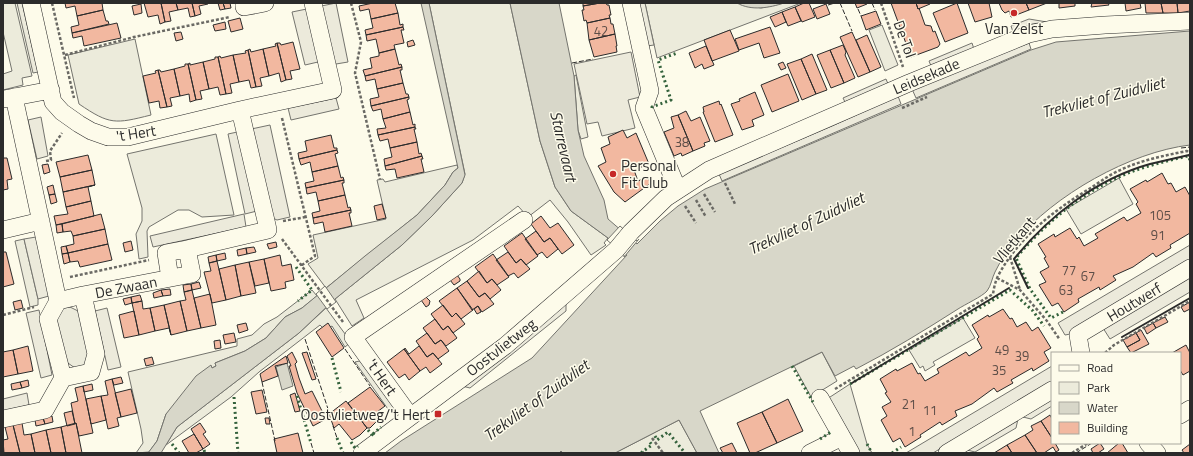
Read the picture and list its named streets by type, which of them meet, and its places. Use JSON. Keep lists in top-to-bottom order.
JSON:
{
  "streets": {
    "street": [
      "Leidsekade",
      "'t Hert",
      "De Zwaan",
      "Houtwerf",
      "Oostvlietweg"
    ],
    "path": ["De Tol", "Vlietkant"]
  },
  "crossings": [
    ["De Tol", "Leidsekade"],
    ["Leidsekade", "Oostvlietweg"],
    ["'t Hert", "Oostvlietweg"]
  ],
  "water": ["Trekvliet of Zuidvliet", "Starrevaart"],
  "places": {
    "other": ["Van Zelst", "Personal Fit Club"],
    "transit": ["Oostvlietweg/'t Hert"]
  },
  "house_numbers": [
    "42",
    "38",
    "105",
    "91",
    "77",
    "67",
    "63",
    "49",
    "39",
    "35",
    "21",
    "11",
    "1"
  ],
  "legend": [
    "Road",
    "Park",
    "Water",
    "Building"
  ]
}
